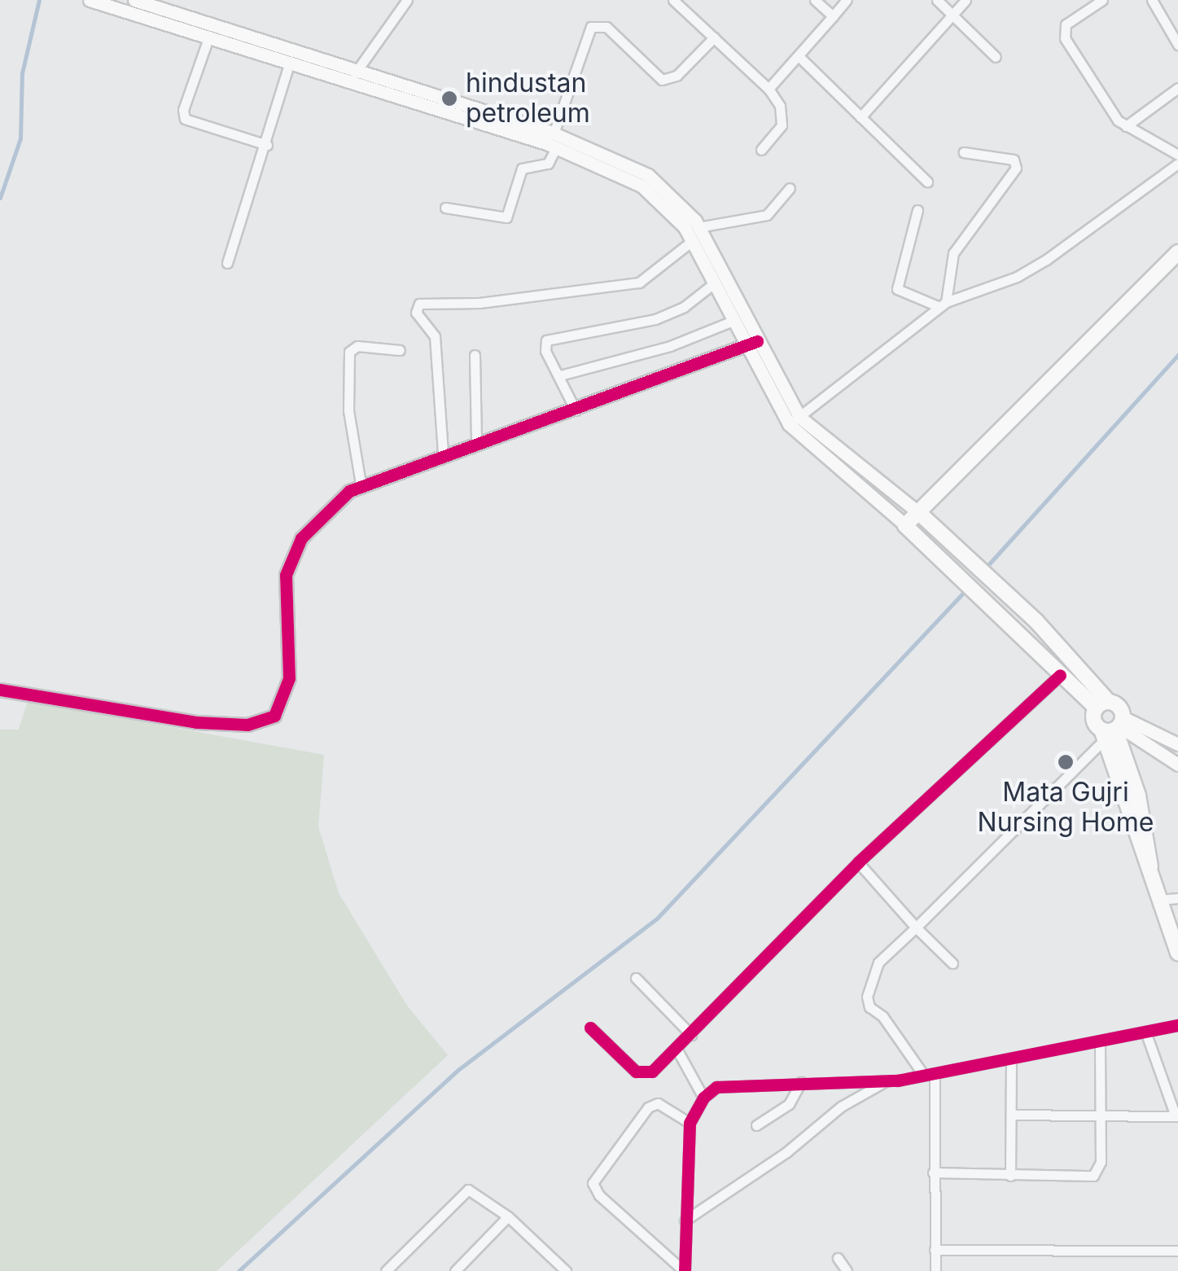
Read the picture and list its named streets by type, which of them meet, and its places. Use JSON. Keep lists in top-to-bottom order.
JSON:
{
  "places": ["hindustan petroleum", "Mata Gujri Nursing Home"]
}
